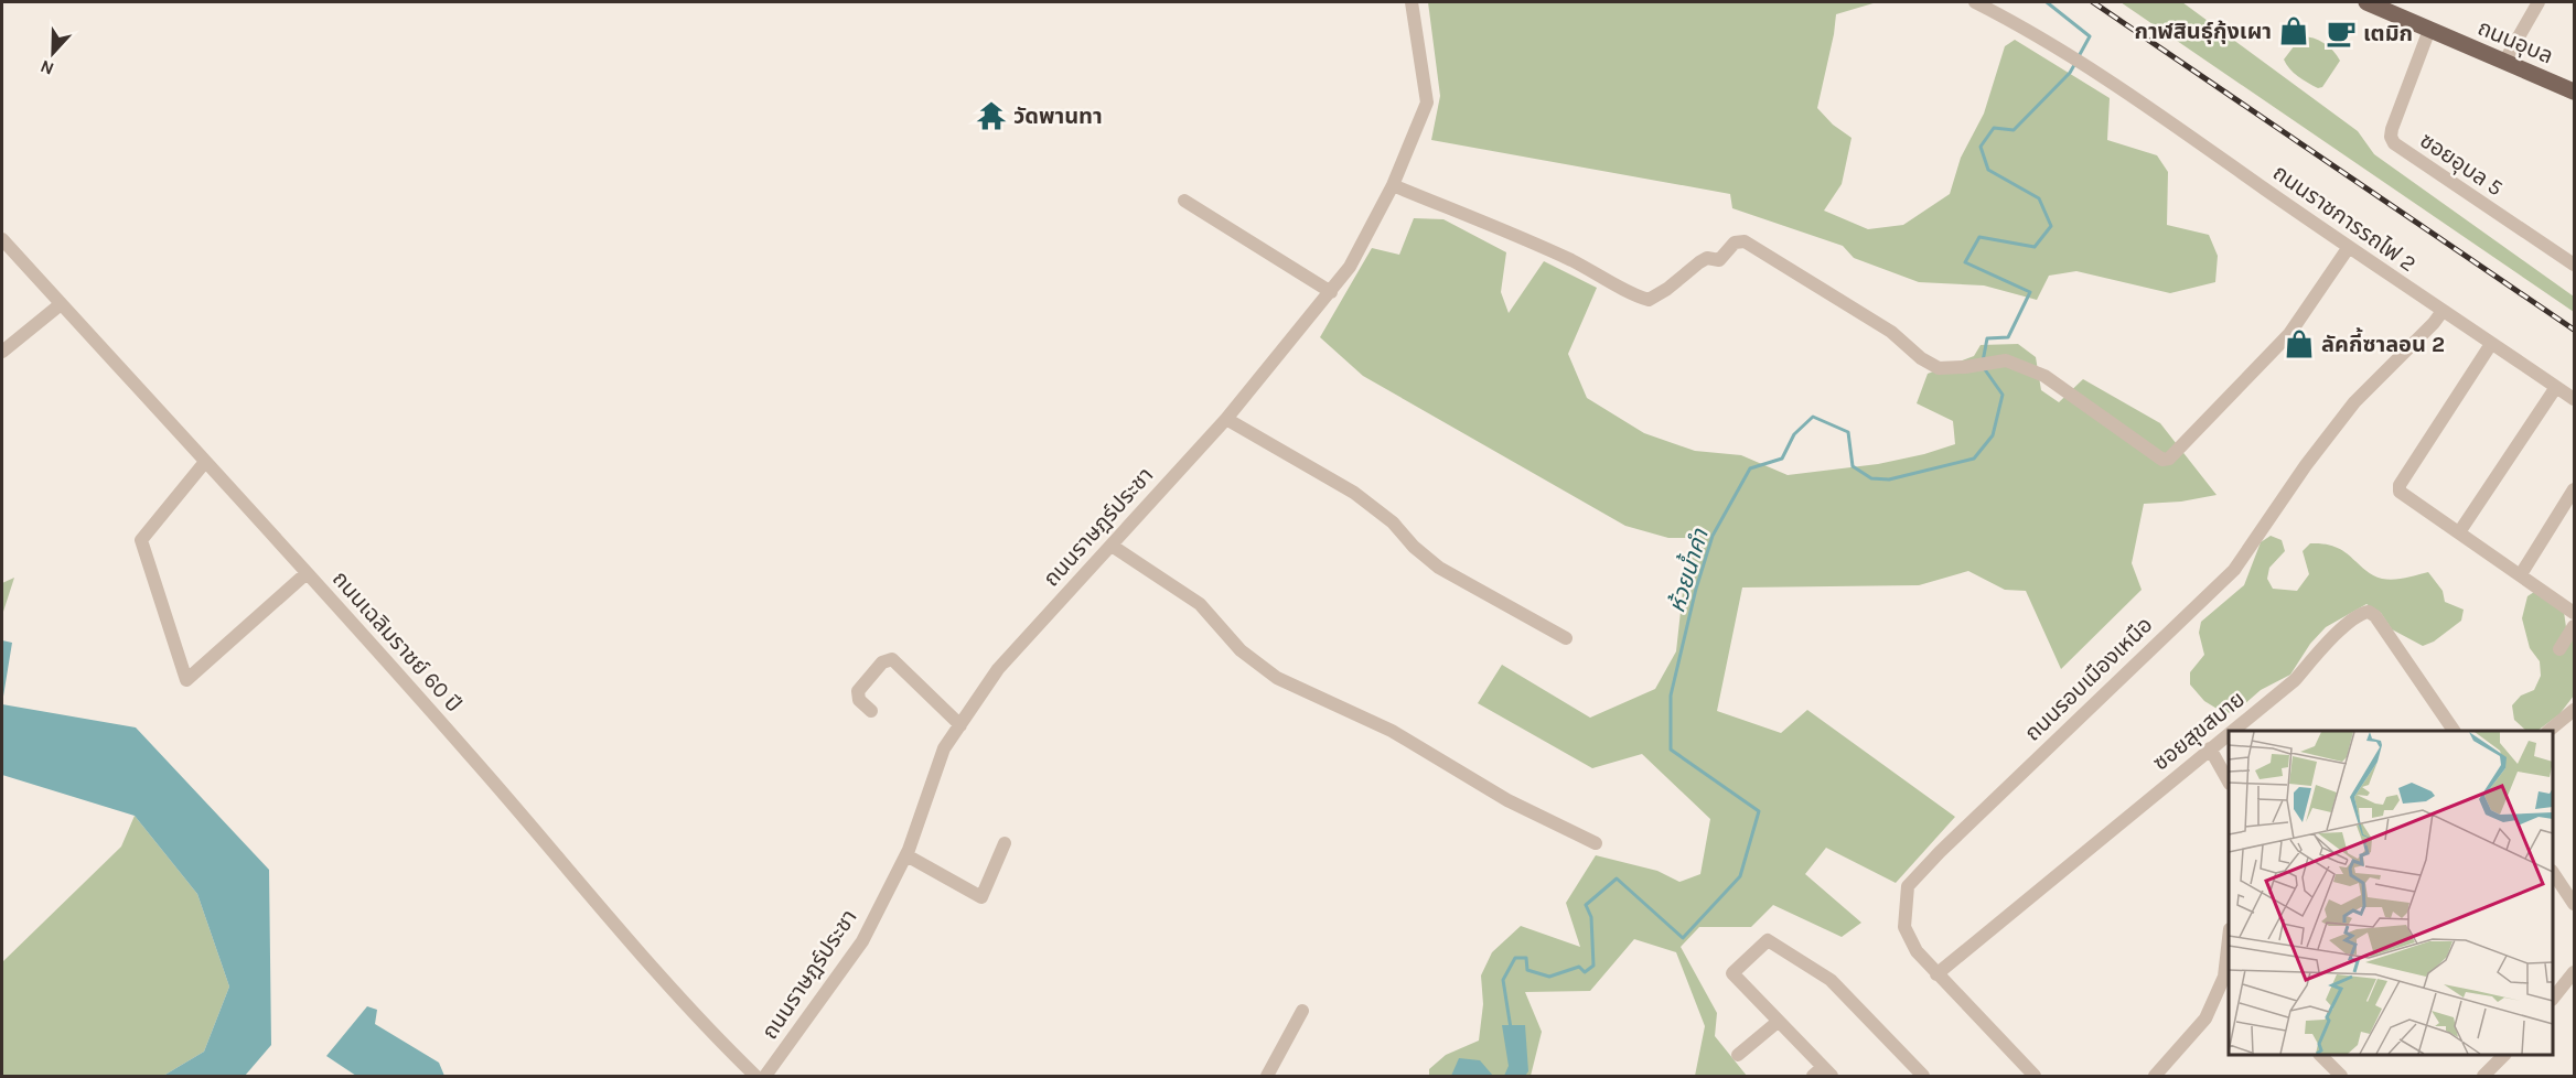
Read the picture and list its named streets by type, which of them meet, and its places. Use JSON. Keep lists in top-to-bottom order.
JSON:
{
  "streets": {
    "main road": ["ถนนอุบล"],
    "street": [
      "ซอยอุบล 5",
      "ถนนราชการรถไฟ 2",
      "ถนนราษฎร์ประชา",
      "ถนนเฉลิมราชย์ 60 ปี",
      "ถนนรอบเมืองเหนือ",
      "ซอยสุขสบาย"
    ]
  },
  "crossings": [
    ["ถนนอุบล", "ซอยอุบล 5"],
    ["ถนนราชการรถไฟ 2", "ถนนรอบเมืองเหนือ"],
    ["ถนนรอบเมืองเหนือ", "ซอยสุขสบาย"]
  ],
  "water": ["ห้วยน้ำคำ"],
  "places": {
    "shop": ["กาฬสินธุ์กุ้งเผา", "ลัคกี้ซาลอน 2"],
    "cafe": ["เตมิก"],
    "temple": ["วัดพานทา"]
  },
  "north": "bottom"
}
